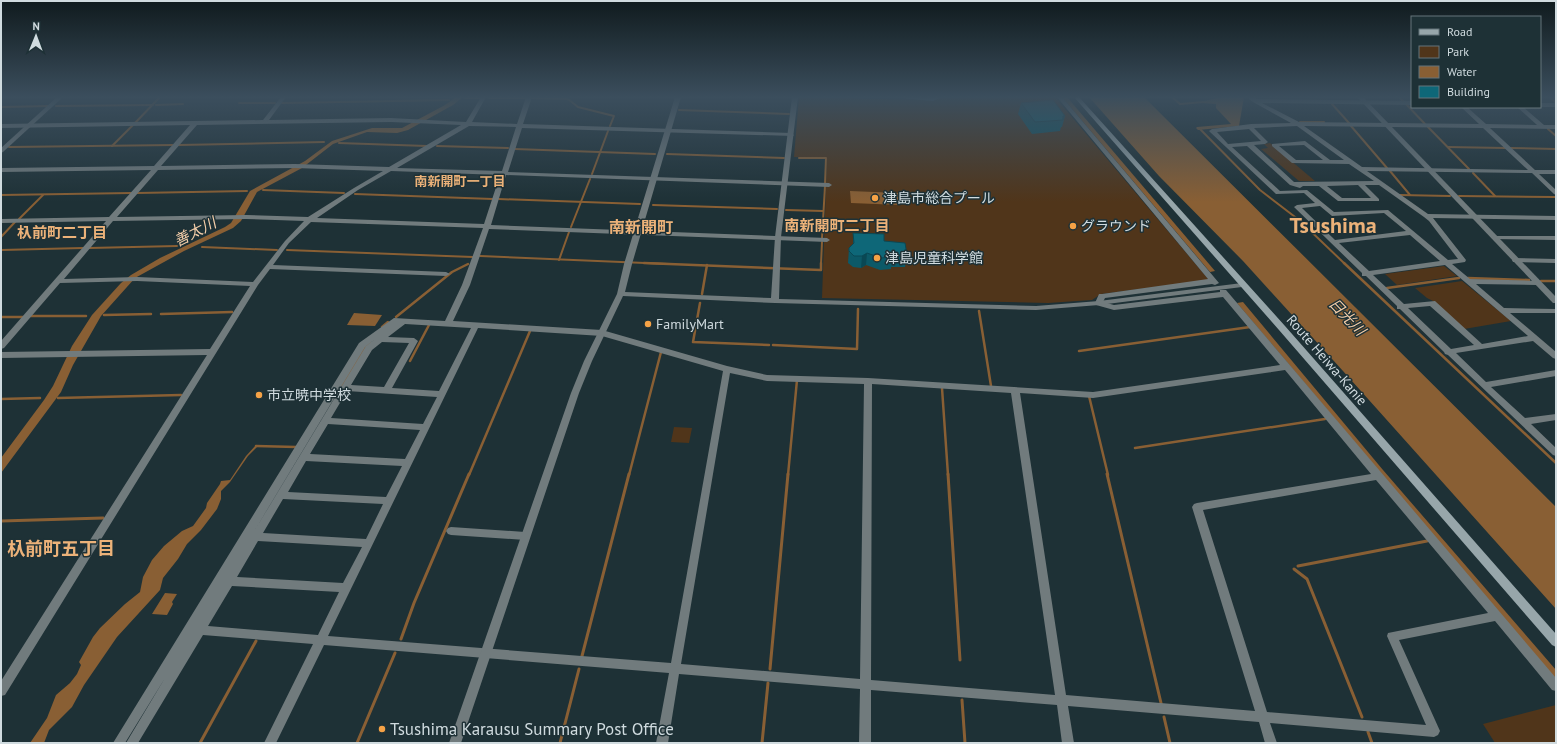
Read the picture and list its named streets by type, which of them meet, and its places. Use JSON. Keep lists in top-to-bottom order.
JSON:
{
  "streets": {
    "main road": ["Route Heiwa-Kanie"]
  },
  "districts": [
    "南新開町一丁目",
    "Tsushima",
    "南新開町二丁目",
    "南新開町",
    "杁前町二丁目",
    "杁前町五丁目"
  ],
  "water": ["善太川", "日光川"],
  "places": [
    "津島市総合プール",
    "グラウンド",
    "津島児童科学館",
    "FamilyMart",
    "市立暁中学校",
    "Tsushima Karausu Summary Post Office"
  ],
  "legend": [
    "Road",
    "Park",
    "Water",
    "Building"
  ],
  "north": "top"
}
